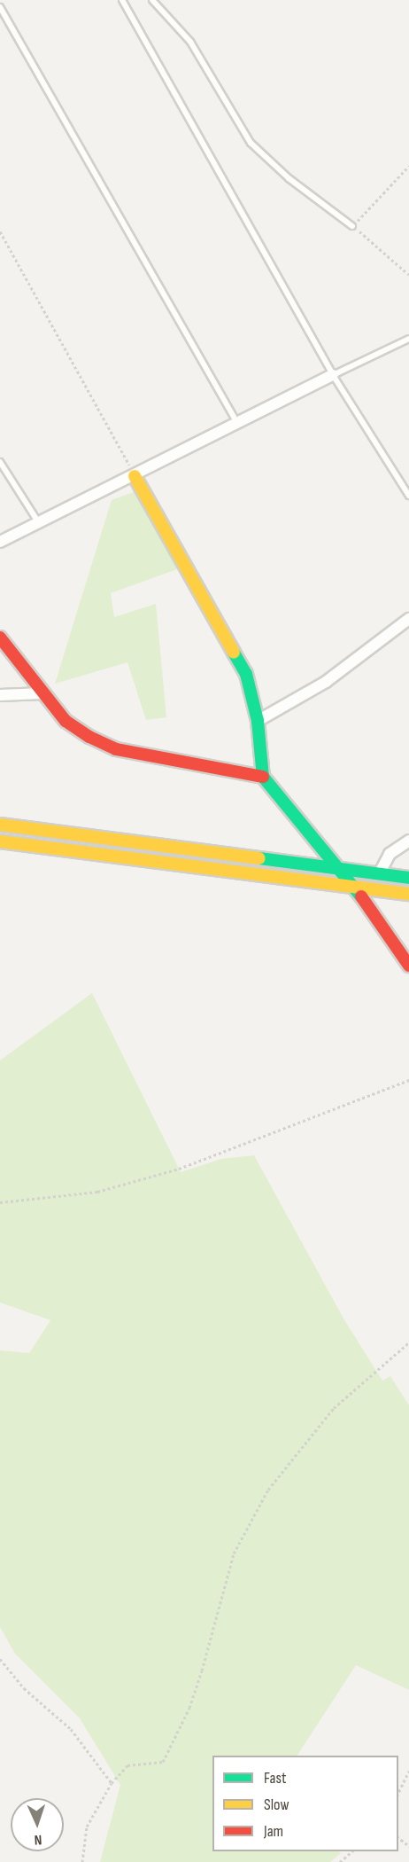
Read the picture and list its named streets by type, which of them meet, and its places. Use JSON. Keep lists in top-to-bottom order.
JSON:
{
  "legend": ["Fast", "Slow", "Jam"],
  "north": "bottom"
}
